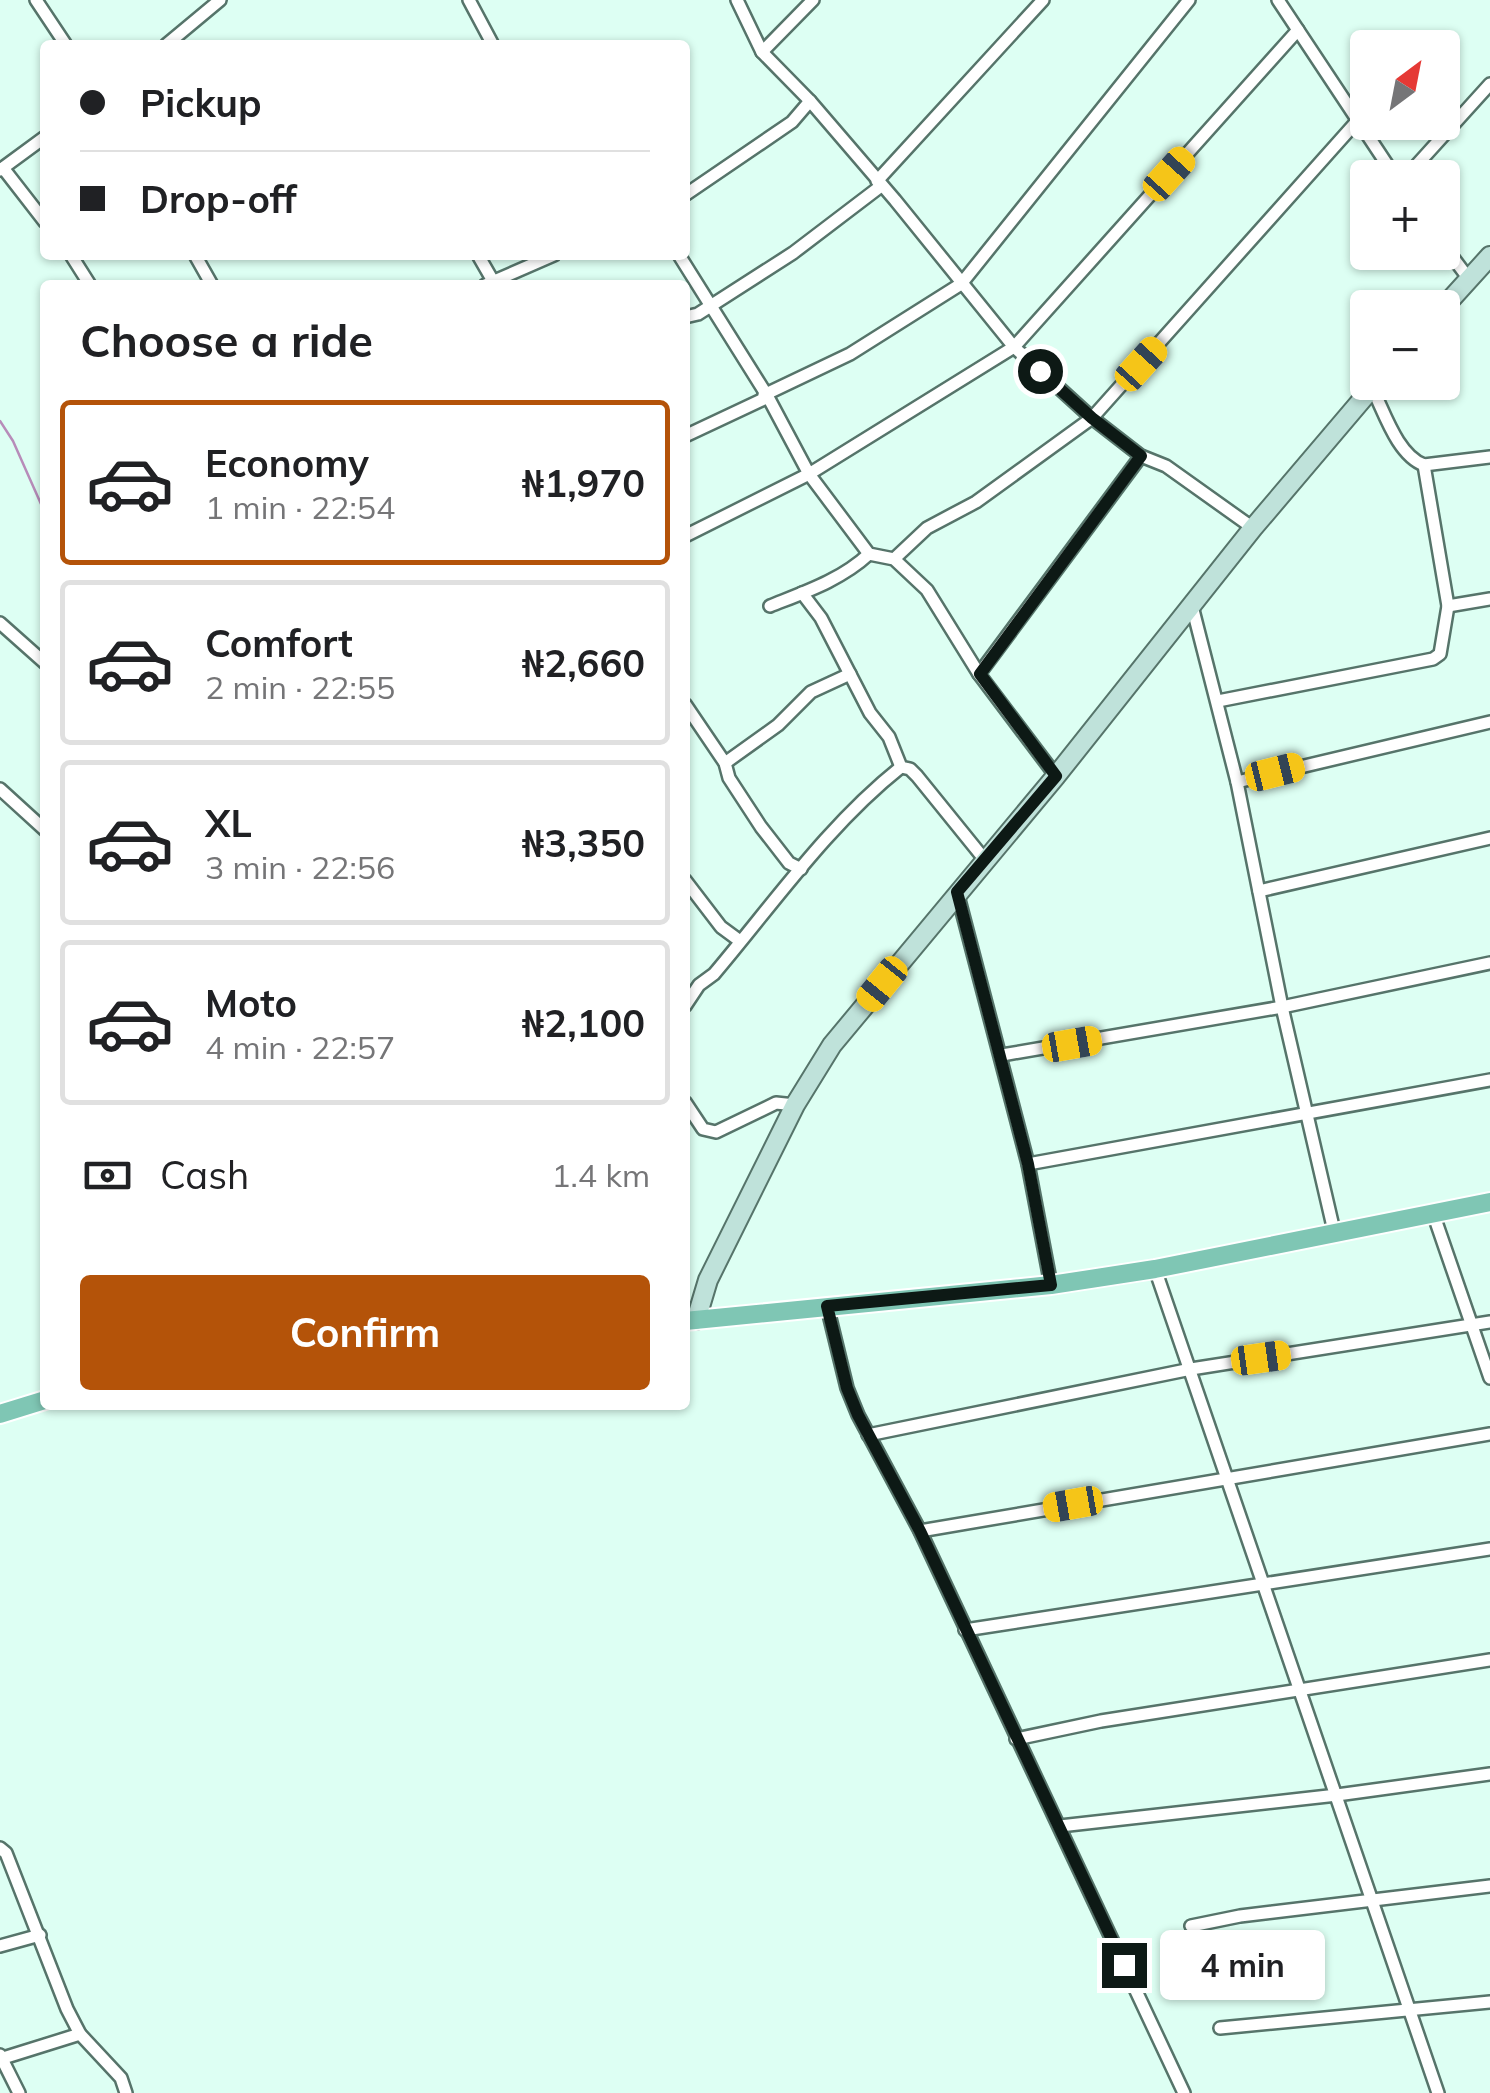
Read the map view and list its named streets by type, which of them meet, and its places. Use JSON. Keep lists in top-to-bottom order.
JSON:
{
  "north": "top right",
  "page": {
    "map_buttons": ["+", "−"],
    "banner": ["Pickup", "Drop-off"],
    "heading": "Choose a ride",
    "list": [
      {
        "name": "Economy",
        "note": "1 min · 22:54",
        "value": "₦1,970"
      },
      {
        "name": "Comfort",
        "note": "2 min · 22:55",
        "value": "₦2,660"
      },
      {
        "name": "XL",
        "note": "3 min · 22:56",
        "value": "₦3,350"
      },
      {
        "name": "Moto",
        "note": "4 min · 22:57",
        "value": "₦2,100"
      }
    ],
    "pay": ["Cash", "1.4 km"],
    "buttons": "Confirm",
    "bubble": "4 min"
  }
}
